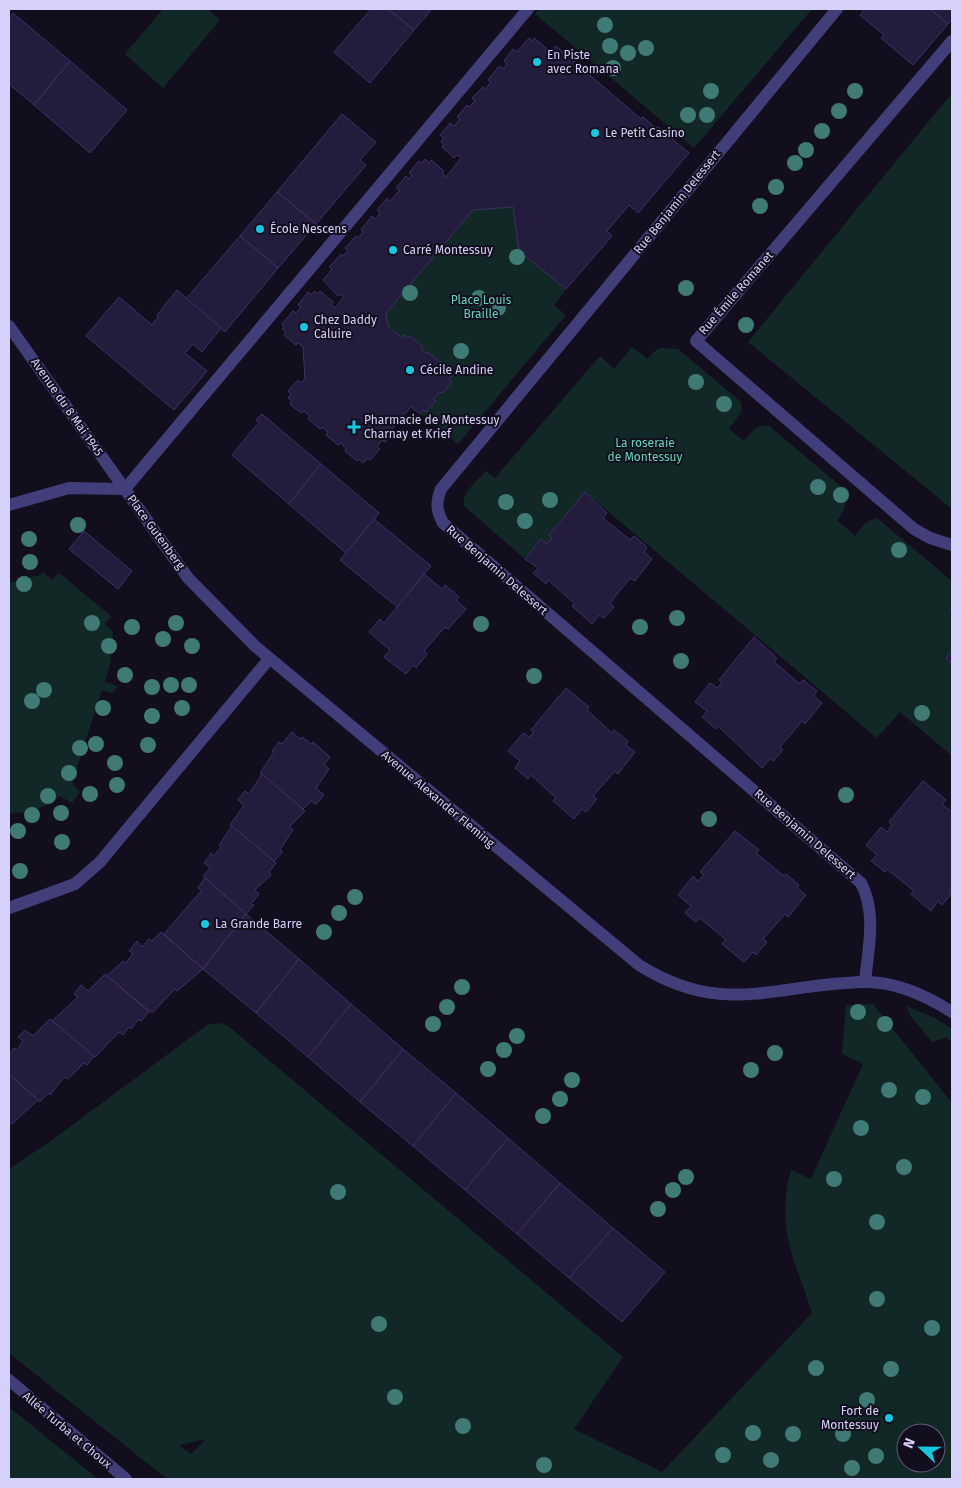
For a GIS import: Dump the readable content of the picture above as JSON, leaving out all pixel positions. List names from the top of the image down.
{
  "streets": {
    "street": [
      "Rue Benjamin Delessert",
      "Rue Émile Romanet",
      "Avenue du 8 Mai 1945",
      "Place Gutenberg",
      "Avenue Alexander Fleming",
      "Allée Turba et Choux"
    ]
  },
  "crossings": [
    ["Rue Benjamin Delessert", "Avenue Alexander Fleming"],
    ["Avenue du 8 Mai 1945", "Place Gutenberg"],
    ["Place Gutenberg", "Avenue Alexander Fleming"]
  ],
  "parks": ["Place Louis Braille", "La roseraie de Montessuy"],
  "places": {
    "other": [
      "En Piste avec Romana",
      "Le Petit Casino",
      "École Nescens",
      "Carré Montessuy",
      "Chez Daddy Caluire",
      "Cécile Andine",
      "La Grande Barre",
      "Fort de Montessuy"
    ],
    "health": ["Pharmacie de Montessuy Charnay et Krief"]
  },
  "north": "left"
}
